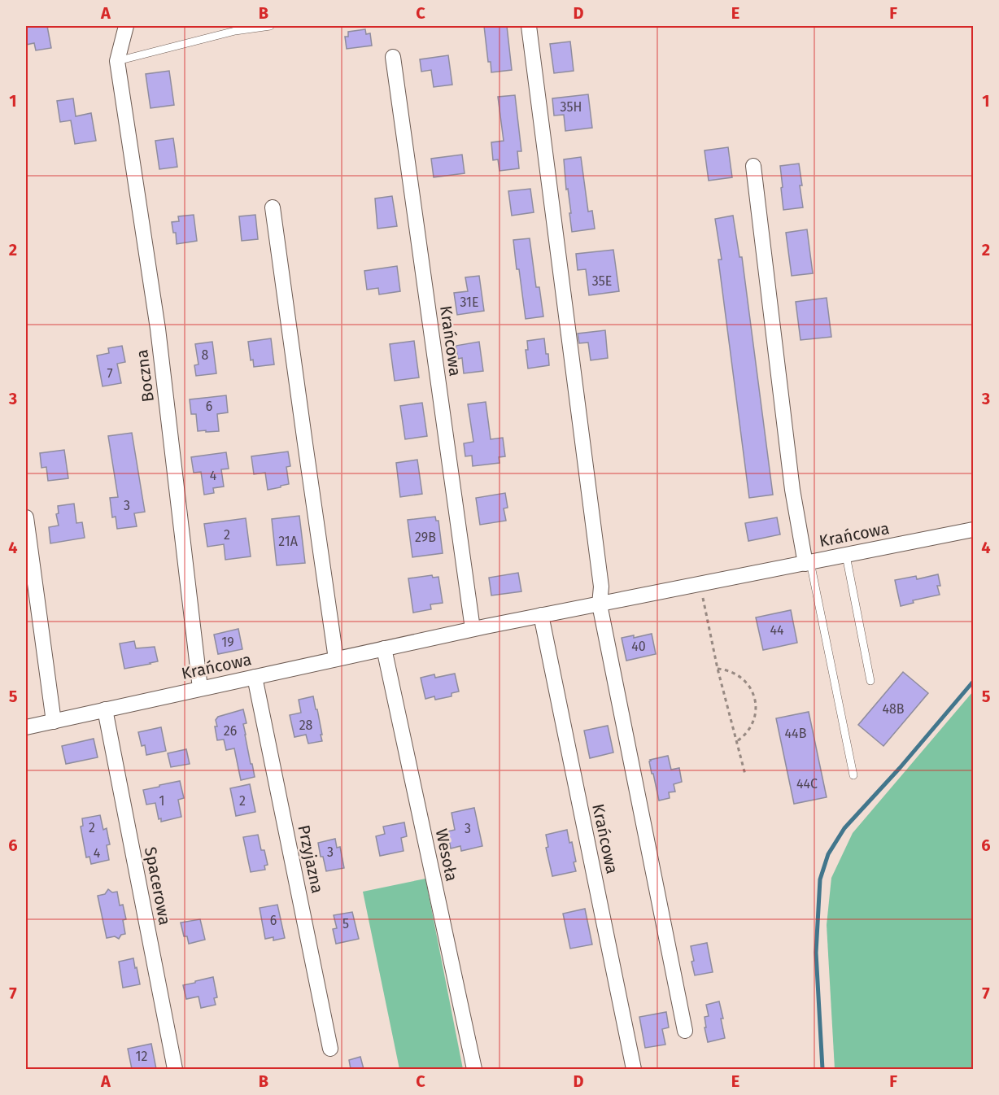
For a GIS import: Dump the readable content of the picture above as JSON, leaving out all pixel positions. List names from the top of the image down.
{
  "streets": {
    "street": [
      "Krańcowa",
      "Boczna",
      "Wesoła",
      "Przyjazna",
      "Spacerowa"
    ]
  },
  "crossings": [
    ["Krańcowa", "Boczna"],
    ["Krańcowa", "Wesoła"],
    ["Krańcowa", "Przyjazna"],
    ["Krańcowa", "Spacerowa"]
  ],
  "house_numbers": [
    "35H",
    "35E",
    "31E",
    "8",
    "7",
    "6",
    "4",
    "3",
    "2",
    "29B",
    "21A",
    "44",
    "19",
    "40",
    "48B",
    "28",
    "26",
    "44B",
    "44C",
    "1",
    "2",
    "2",
    "3",
    "3",
    "4",
    "6",
    "5",
    "12"
  ],
  "grid": {
    "columns": [
      "A",
      "B",
      "C",
      "D",
      "E",
      "F"
    ],
    "rows": [
      "1",
      "2",
      "3",
      "4",
      "5",
      "6",
      "7"
    ]
  }
}
